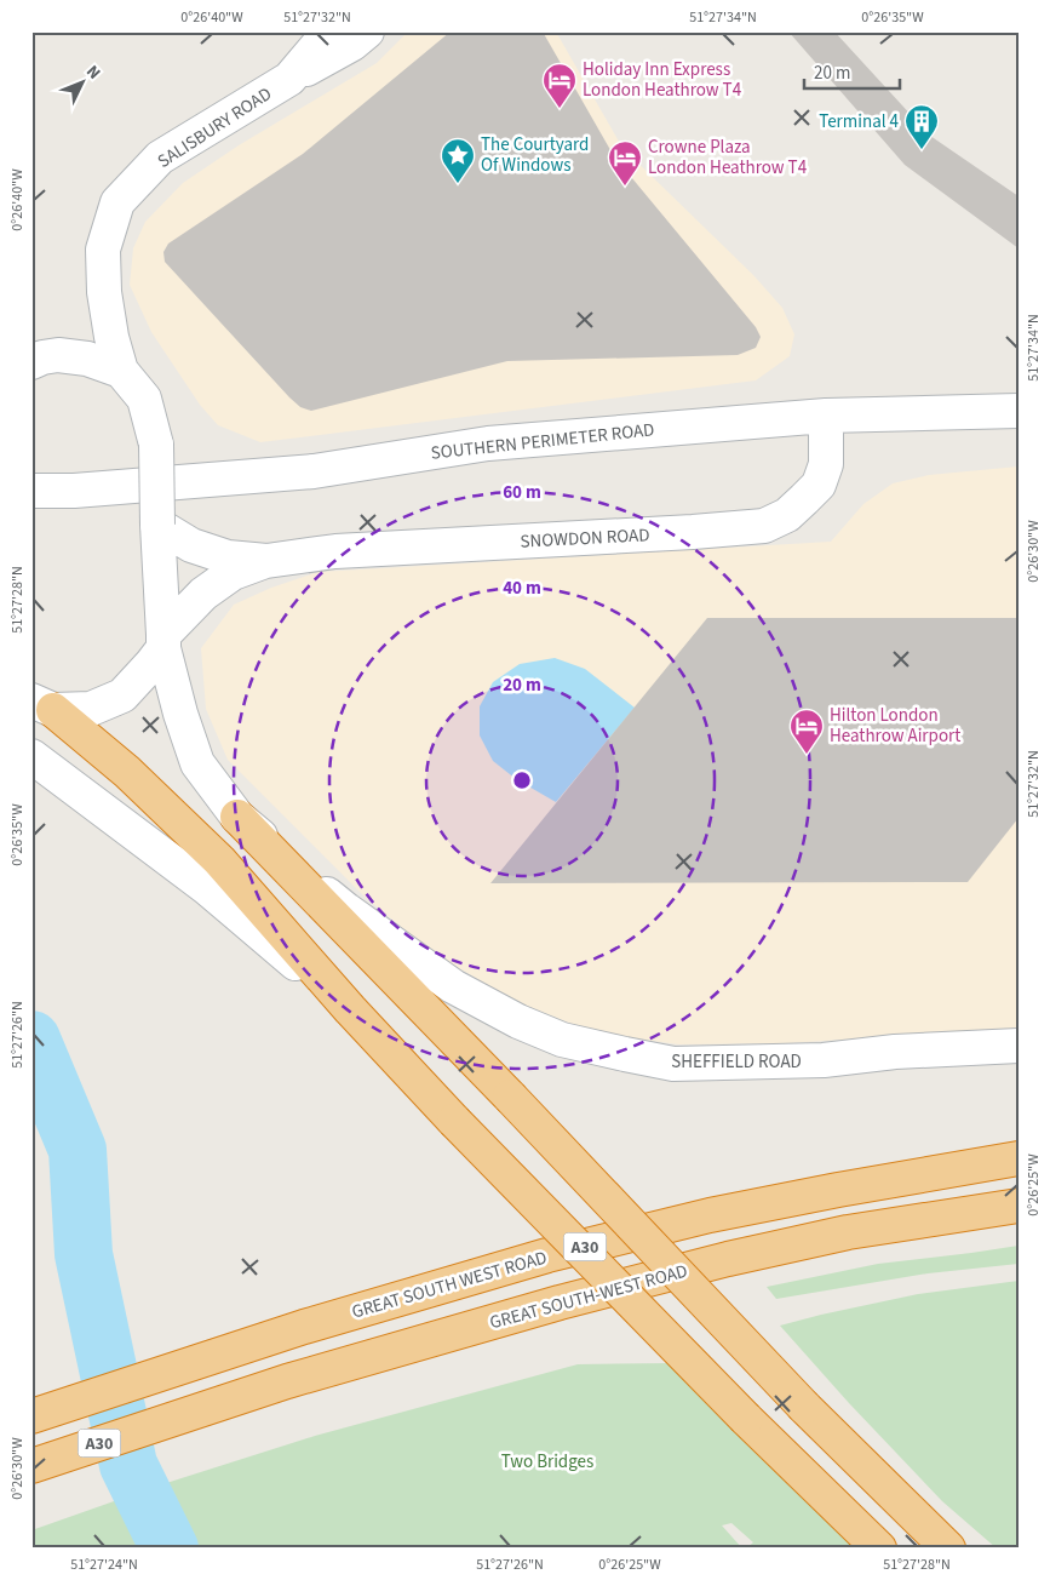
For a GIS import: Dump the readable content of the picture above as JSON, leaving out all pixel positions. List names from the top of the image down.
{
  "streets": {
    "highway": ["A30", "GREAT SOUTH WEST ROAD", "GREAT SOUTH-WEST ROAD"],
    "street": [
      "SALISBURY ROAD",
      "SOUTHERN PERIMETER ROAD",
      "SNOWDON ROAD",
      "SHEFFIELD ROAD"
    ]
  },
  "crossings": [
    ["SALISBURY ROAD", "SHEFFIELD ROAD"],
    ["SOUTHERN PERIMETER ROAD", "SNOWDON ROAD"],
    ["SNOWDON ROAD", "SHEFFIELD ROAD"]
  ],
  "parks": ["Two Bridges"],
  "places": {
    "hotel": ["Holiday Inn Express London Heathrow T4", "Crowne Plaza London Heathrow T4", "Hilton London Heathrow Airport"],
    "building": ["Terminal 4"],
    "place": ["The Courtyard Of Windows"]
  },
  "scale_bar": "20 m",
  "north": "top right",
  "coordinates": [
    "0°26'40\"W",
    "51°27'32\"N",
    "51°27'34\"N",
    "0°26'35\"W",
    "0°26'30\"W",
    "51°27'28\"N",
    "51°27'26\"N",
    "0°26'25\"W",
    "51°27'24\"N"
  ],
  "rings": ["60 m", "40 m", "20 m"]
}
